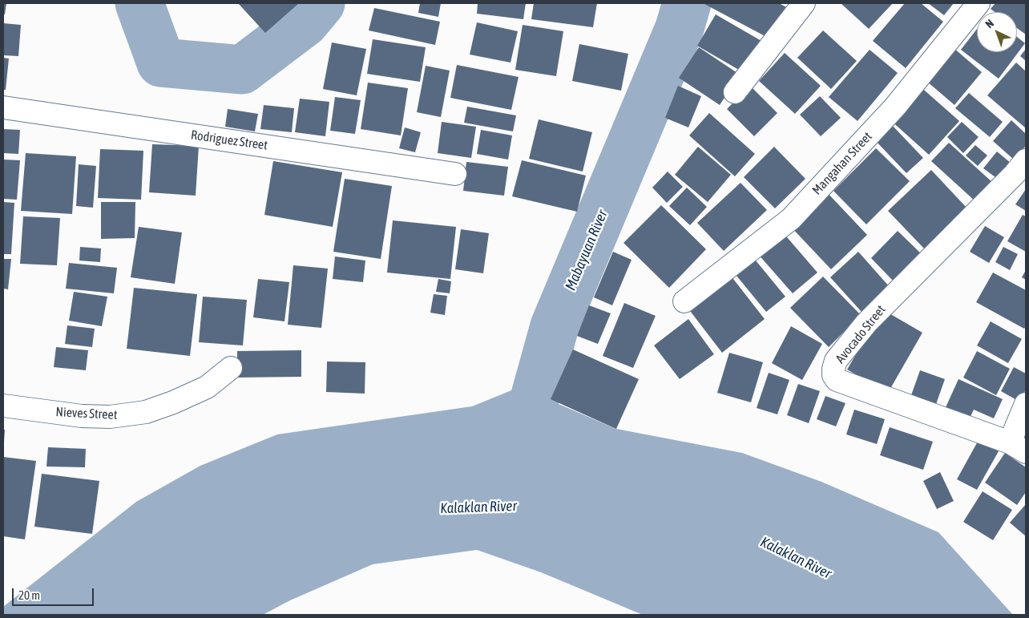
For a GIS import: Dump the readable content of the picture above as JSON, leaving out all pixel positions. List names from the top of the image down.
{
  "streets": {
    "street": [
      "Rodriguez Street",
      "Mangahan Street",
      "Avocado Street",
      "Nieves Street"
    ]
  },
  "water": ["Mabayuan River", "Kalaklan River"],
  "scale_bar": "20 m",
  "north": "top left"
}
